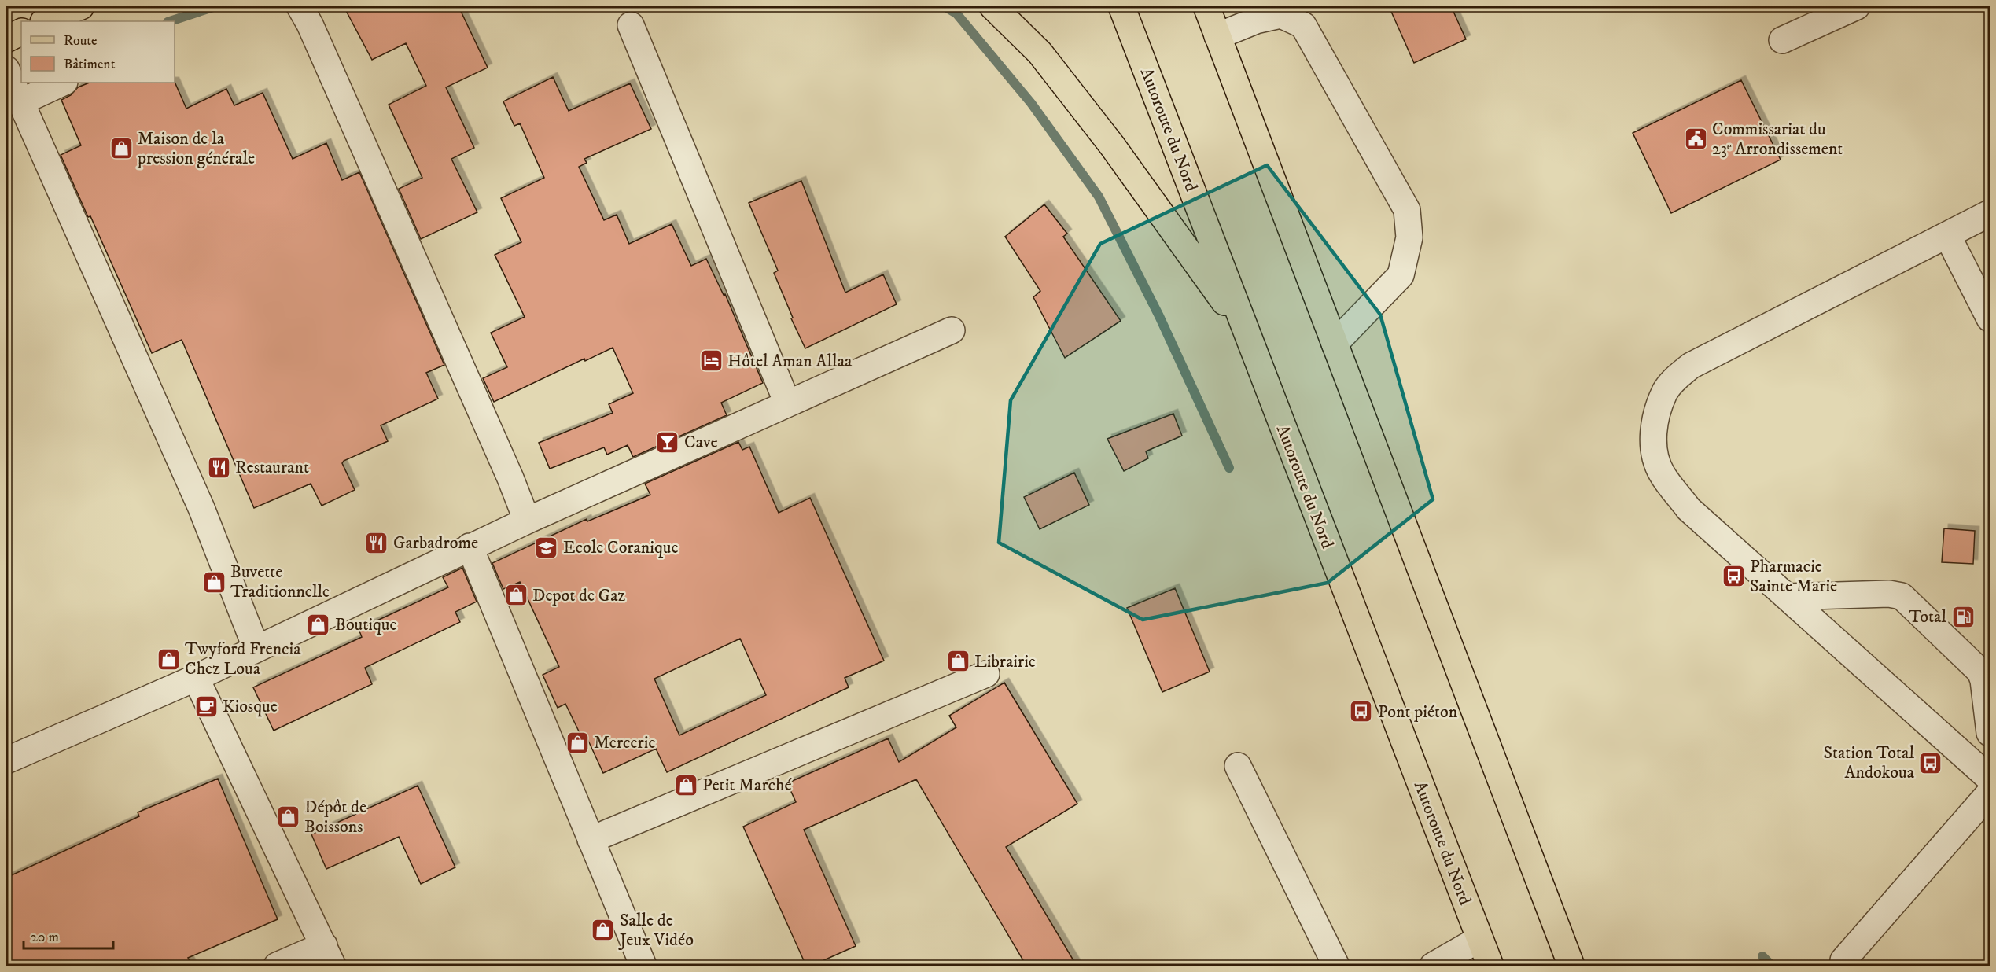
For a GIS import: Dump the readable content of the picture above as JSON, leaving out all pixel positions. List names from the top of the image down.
{
  "streets": {
    "main road": ["Autoroute du Nord"]
  },
  "places": {
    "public building": ["Commissariat du 23ᵉ Arrondissement"],
    "shop": [
      "Maison de la pression générale",
      "Buvette Traditionnelle",
      "Depot de Gaz",
      "Boutique",
      "Twyford Frencia Chez Loua",
      "Librairie",
      "Mercerie",
      "Petit Marché",
      "Dépôt de Boissons",
      "Salle de Jeux Vidéo"
    ],
    "hotel": ["Hôtel Aman Allaa"],
    "bar": ["Cave"],
    "restaurant": ["Restaurant", "Garbadrome"],
    "school or university": ["Ecole Coranique"],
    "bus stop": ["Pharmacie Sainte Marie", "Pont piéton", "Station Total Andokoua"],
    "fuel station": ["Total"],
    "cafe": ["Kiosque"]
  },
  "legend": ["Route", "Bâtiment"],
  "scale_bar": "20 m"
}
